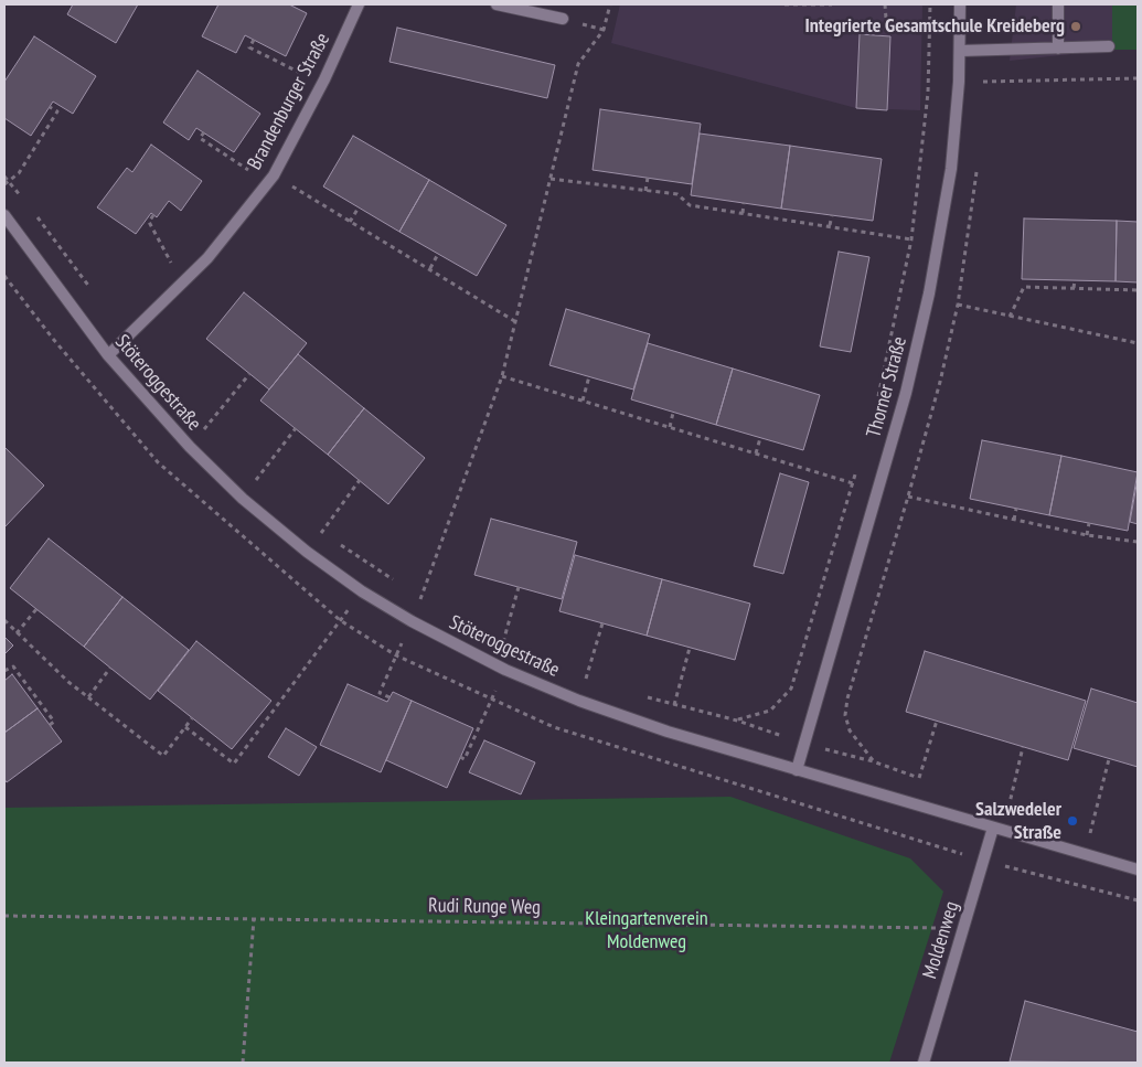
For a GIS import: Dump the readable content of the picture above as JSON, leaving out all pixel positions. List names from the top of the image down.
{
  "streets": {
    "street": [
      "Brandenburger Straße",
      "Stöteroggestraße",
      "Thorner Straße",
      "Moldenweg"
    ],
    "path": ["Rudi Runge Weg"]
  },
  "crossings": [
    ["Brandenburger Straße", "Stöteroggestraße"],
    ["Stöteroggestraße", "Thorner Straße"],
    ["Stöteroggestraße", "Moldenweg"],
    ["Rudi Runge Weg", "Moldenweg"]
  ],
  "parks": ["Kleingartenverein Moldenweg"],
  "places": ["Integrierte Gesamtschule Kreideberg", "Salzwedeler Straße"]
}
